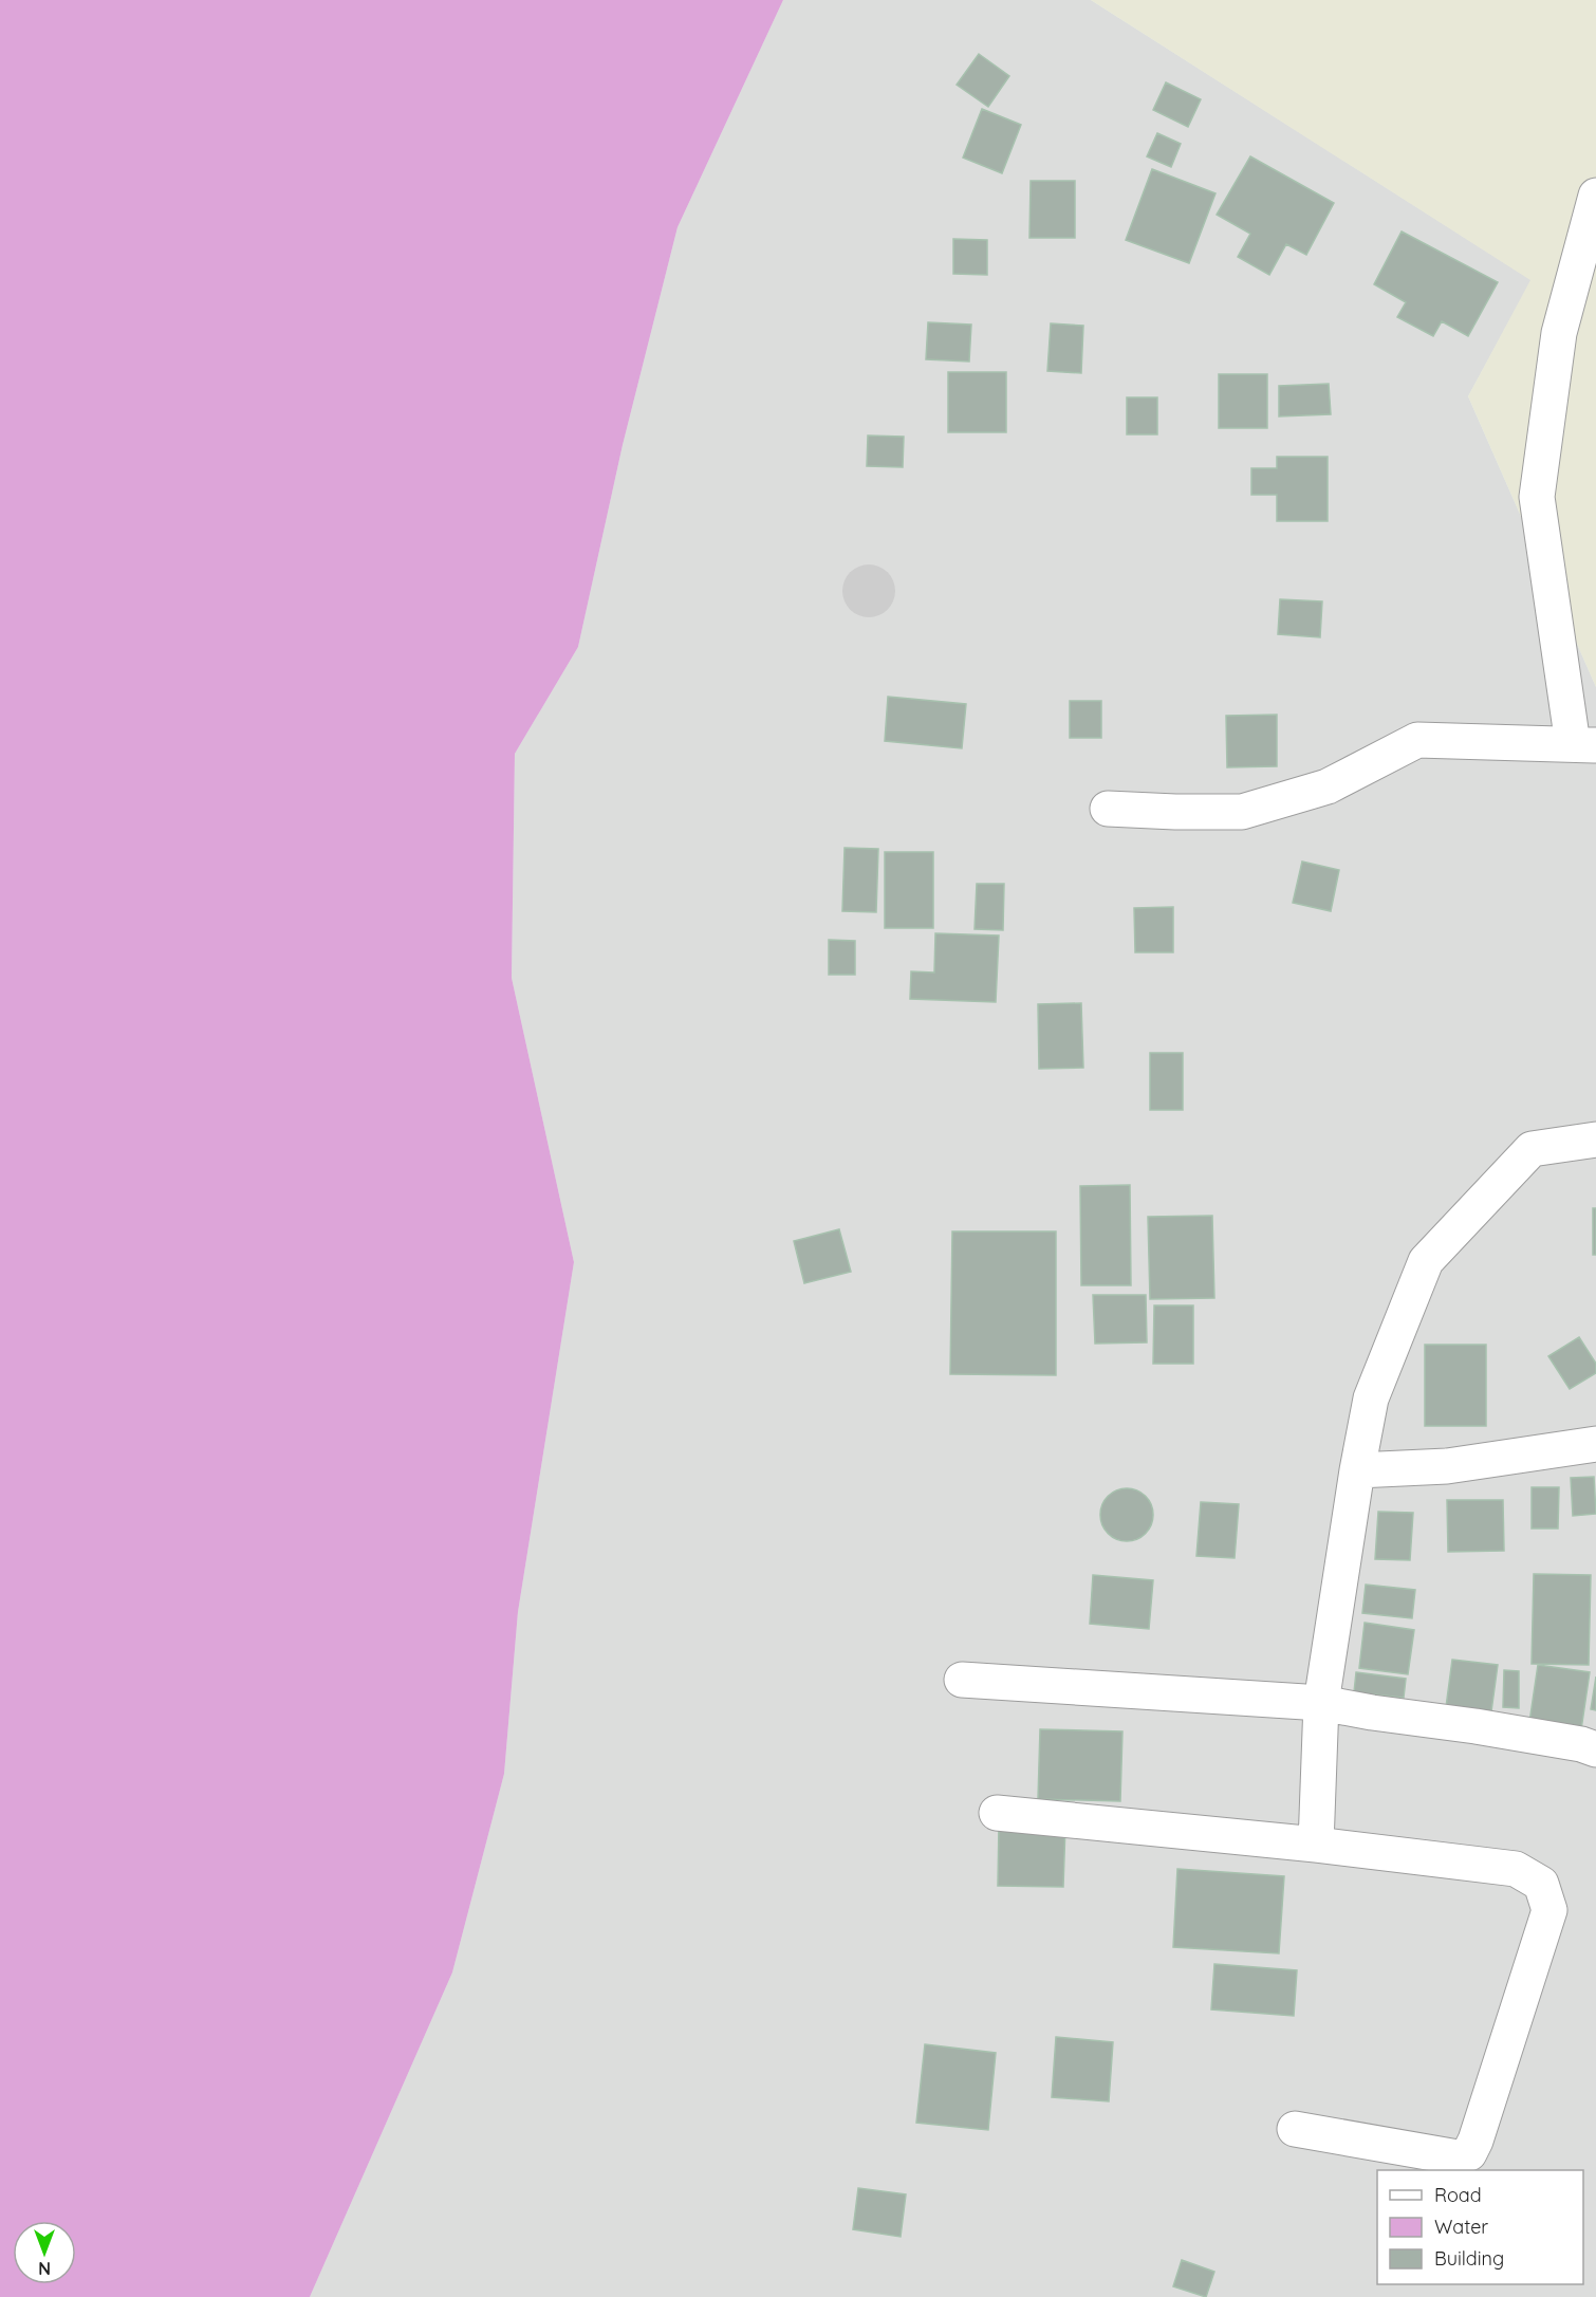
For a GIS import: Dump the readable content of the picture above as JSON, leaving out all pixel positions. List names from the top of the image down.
{
  "legend": ["Road", "Water", "Building"],
  "north": "bottom"
}
